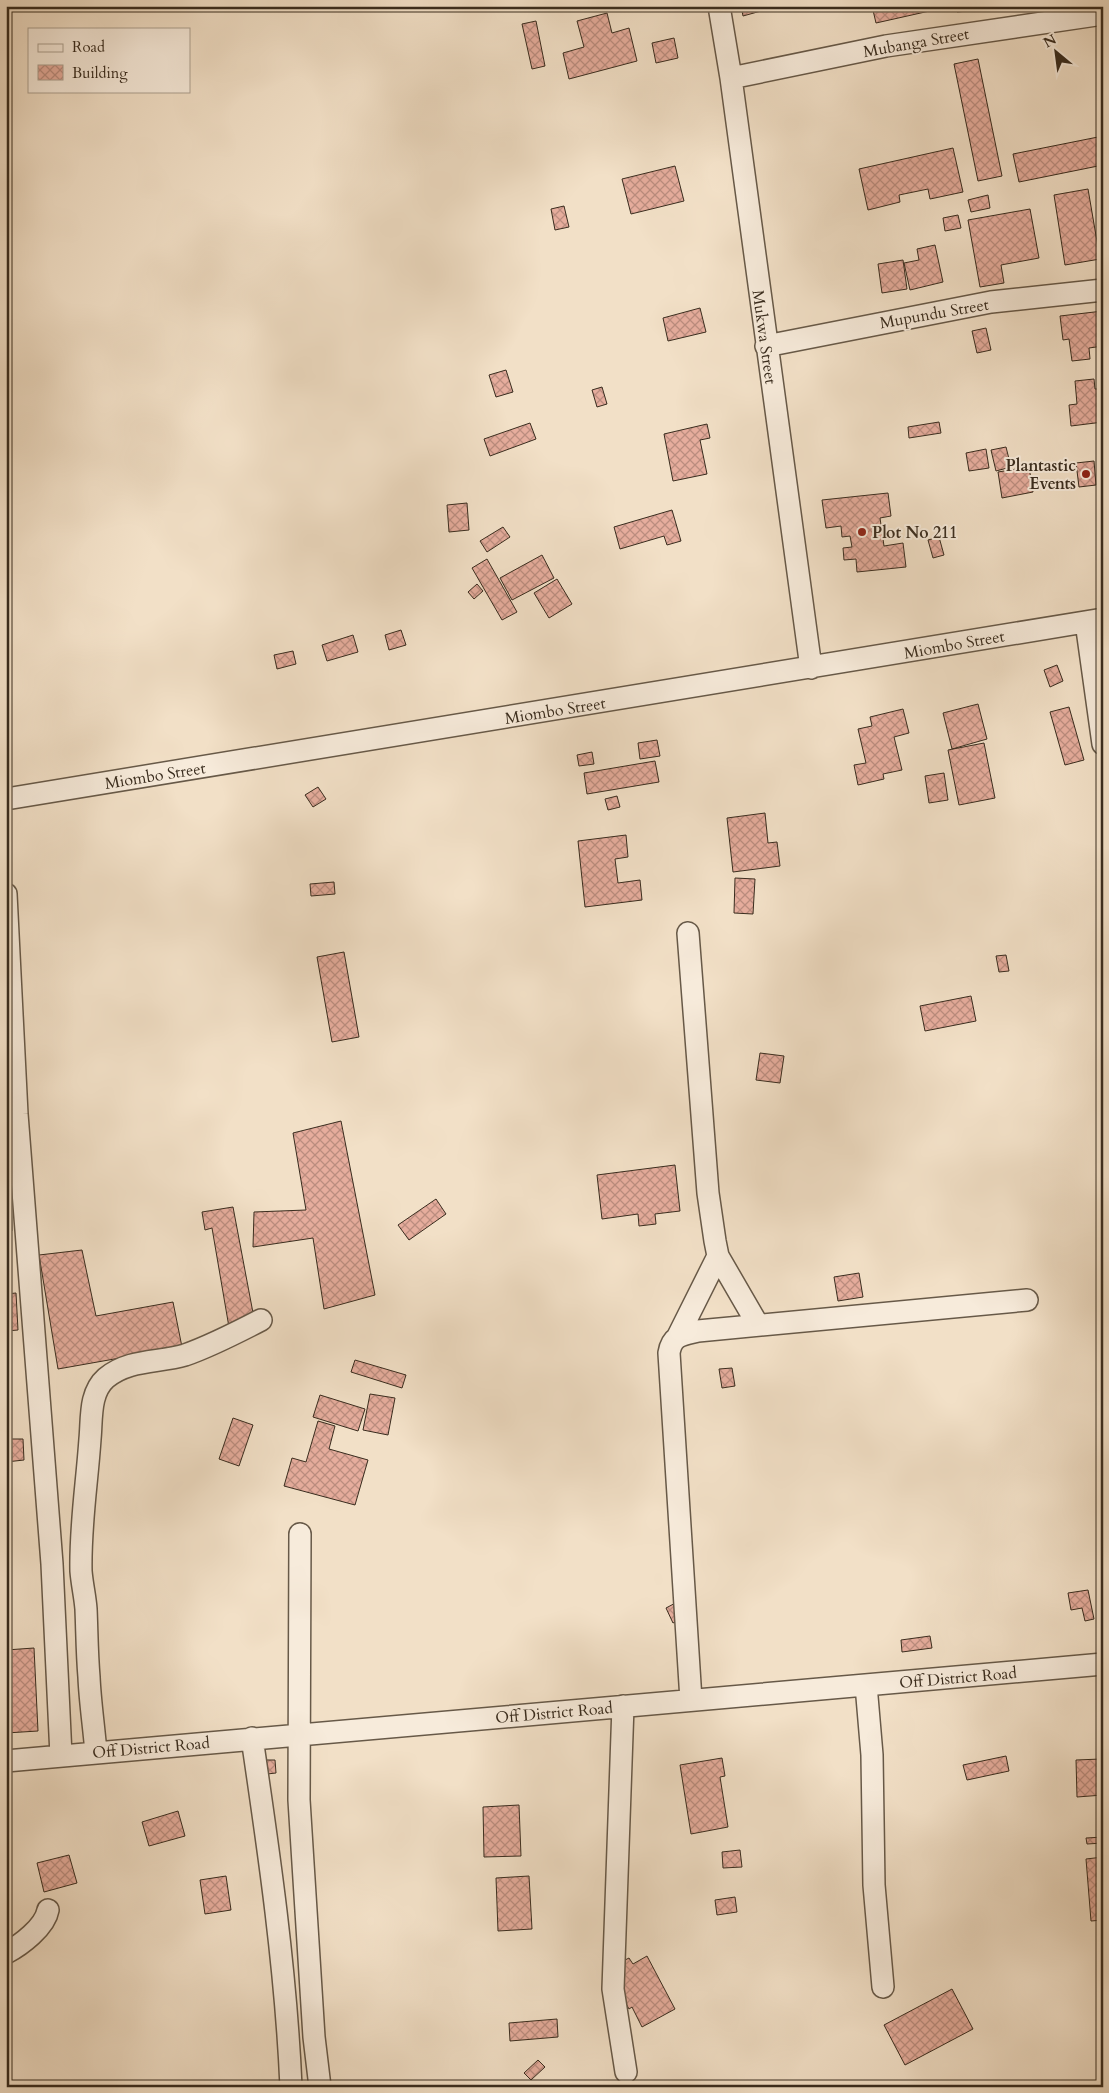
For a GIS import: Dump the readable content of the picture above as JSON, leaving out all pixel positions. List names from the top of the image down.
{
  "streets": {
    "street": [
      "Mubanga Street",
      "Mupundu Street",
      "Mukwa Street",
      "Miombo Street",
      "Off District Road"
    ]
  },
  "crossings": [
    ["Mubanga Street", "Mukwa Street"],
    ["Mupundu Street", "Mukwa Street"],
    ["Mukwa Street", "Miombo Street"]
  ],
  "places": ["Plantastic Events", "Plot No 211"],
  "legend": ["Road", "Building"],
  "north": "top left"
}
